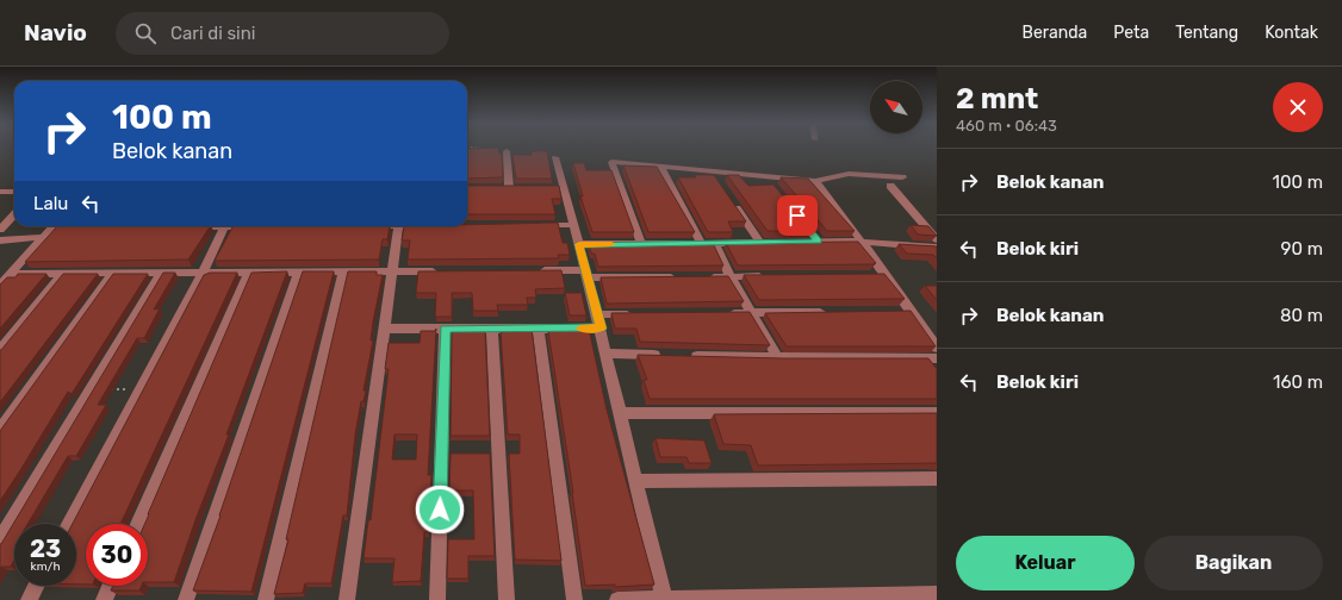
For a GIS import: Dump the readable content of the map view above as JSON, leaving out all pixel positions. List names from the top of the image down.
{
  "north": "top left",
  "page": {
    "header": "Navio",
    "search": "Cari di sini",
    "nav": [
      "Beranda",
      "Peta",
      "Tentang",
      "Kontak"
    ],
    "heading": ["2 mnt", "460 m · 06:43"],
    "turn": ["100 m", "Belok kanan"],
    "list": [
      {
        "name": "Belok kanan",
        "value": "100 m"
      },
      {
        "name": "Belok kiri",
        "value": "90 m"
      },
      {
        "name": "Belok kanan",
        "value": "80 m"
      },
      {
        "name": "Belok kiri",
        "value": "160 m"
      }
    ],
    "then": "Lalu",
    "speed": "23 km/h",
    "limit": "30",
    "buttons": ["Keluar", "Bagikan"]
  }
}
